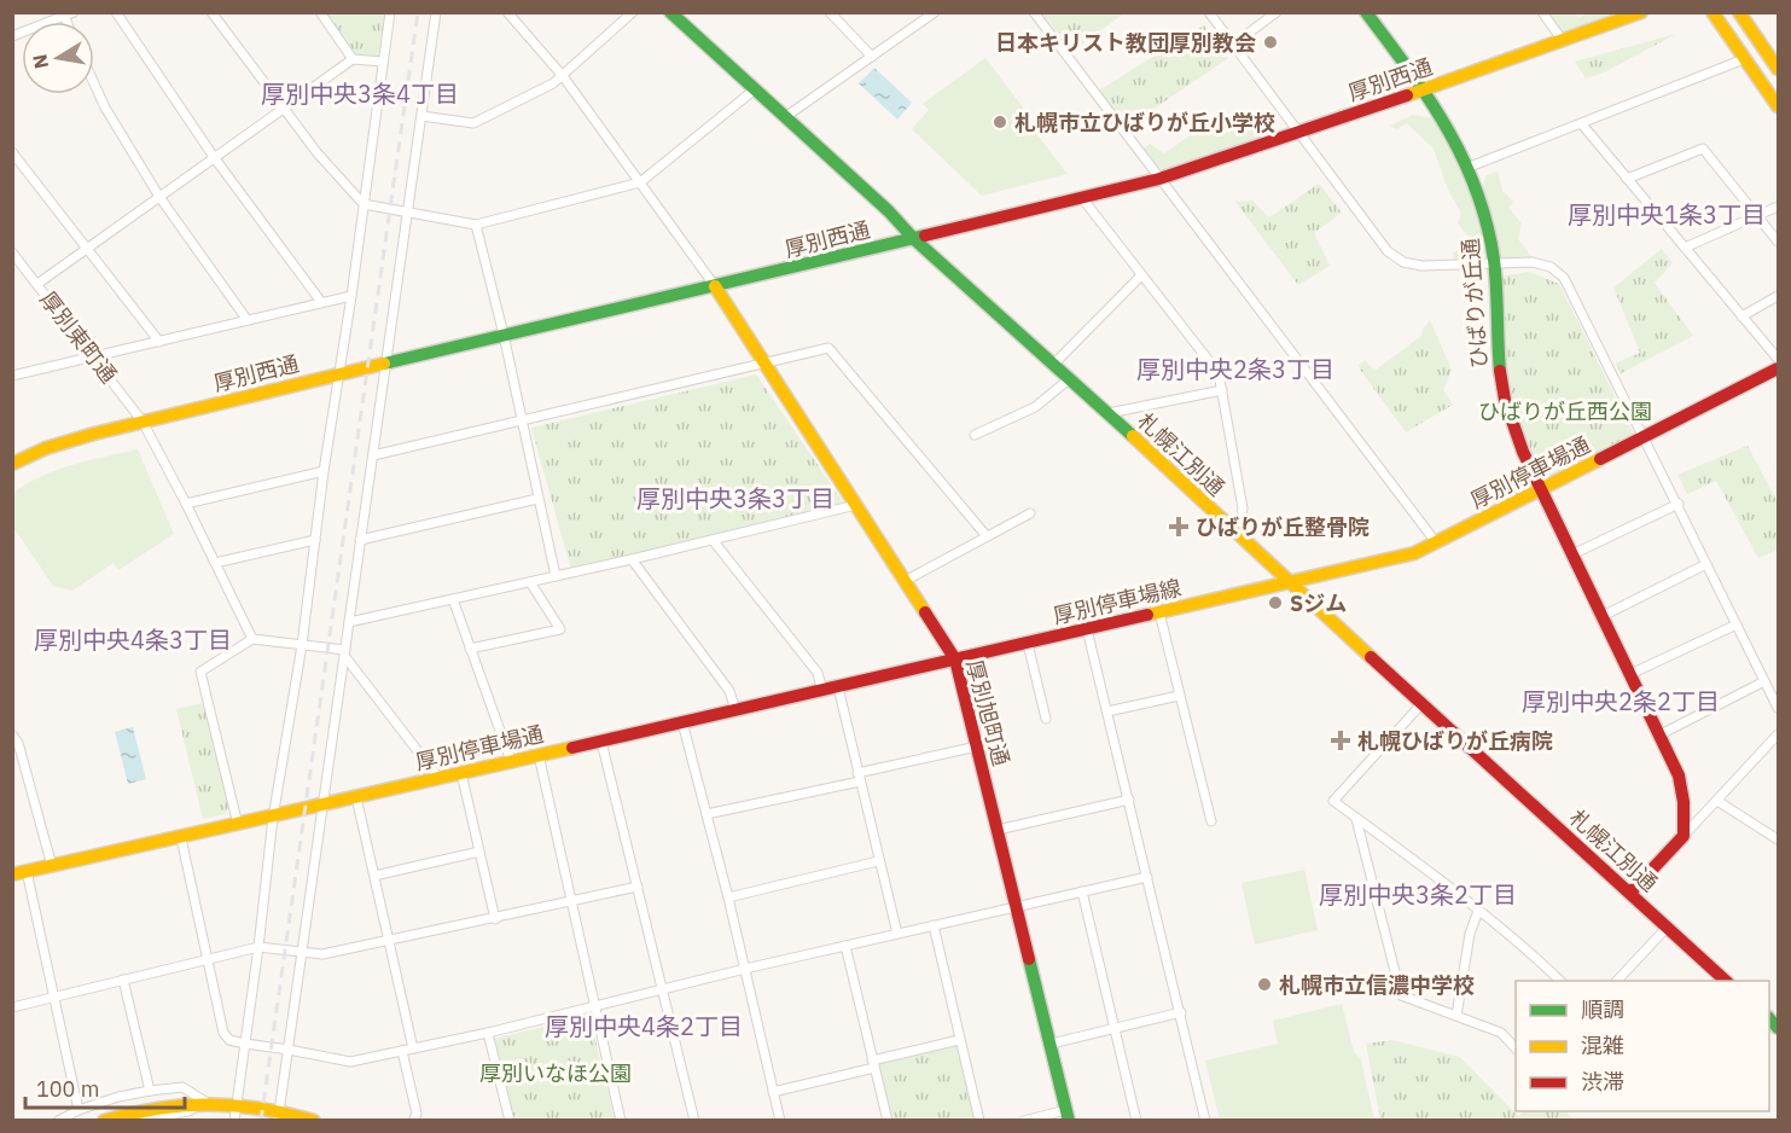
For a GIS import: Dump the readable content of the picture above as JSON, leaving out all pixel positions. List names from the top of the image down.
{
  "streets": {
    "main road": [
      "厚別西通",
      "ひばりが丘通",
      "札幌江別通",
      "厚別停車場通",
      "厚別停車場線",
      "厚別旭町通"
    ],
    "street": ["厚別東町通"]
  },
  "crossings": [
    ["厚別西通", "ひばりが丘通"],
    ["厚別西通", "厚別東町通"],
    ["厚別西通", "札幌江別通"],
    ["厚別西通", "厚別旭町通"],
    ["ひばりが丘通", "厚別停車場通"],
    ["札幌江別通", "厚別停車場通"],
    ["札幌江別通", "厚別停車場線"],
    ["厚別停車場通", "厚別停車場線"],
    ["厚別停車場通", "厚別旭町通"],
    ["厚別停車場線", "厚別旭町通"]
  ],
  "districts": [
    "厚別中央3条4丁目",
    "厚別中央1条3丁目",
    "厚別中央2条3丁目",
    "厚別中央3条3丁目",
    "厚別中央4条3丁目",
    "厚別中央2条2丁目",
    "厚別中央3条2丁目",
    "厚別中央4条2丁目"
  ],
  "parks": ["ひばりが丘西公園", "厚別いなほ公園"],
  "places": {
    "other": [
      "日本キリスト教団厚別教会",
      "札幌市立ひばりが丘小学校",
      "Sジム",
      "札幌市立信濃中学校"
    ],
    "health": ["ひばりが丘整骨院", "札幌ひばりが丘病院"]
  },
  "legend": ["順調", "混雑", "渋滞"],
  "scale_bar": "100 m",
  "north": "left"
}
